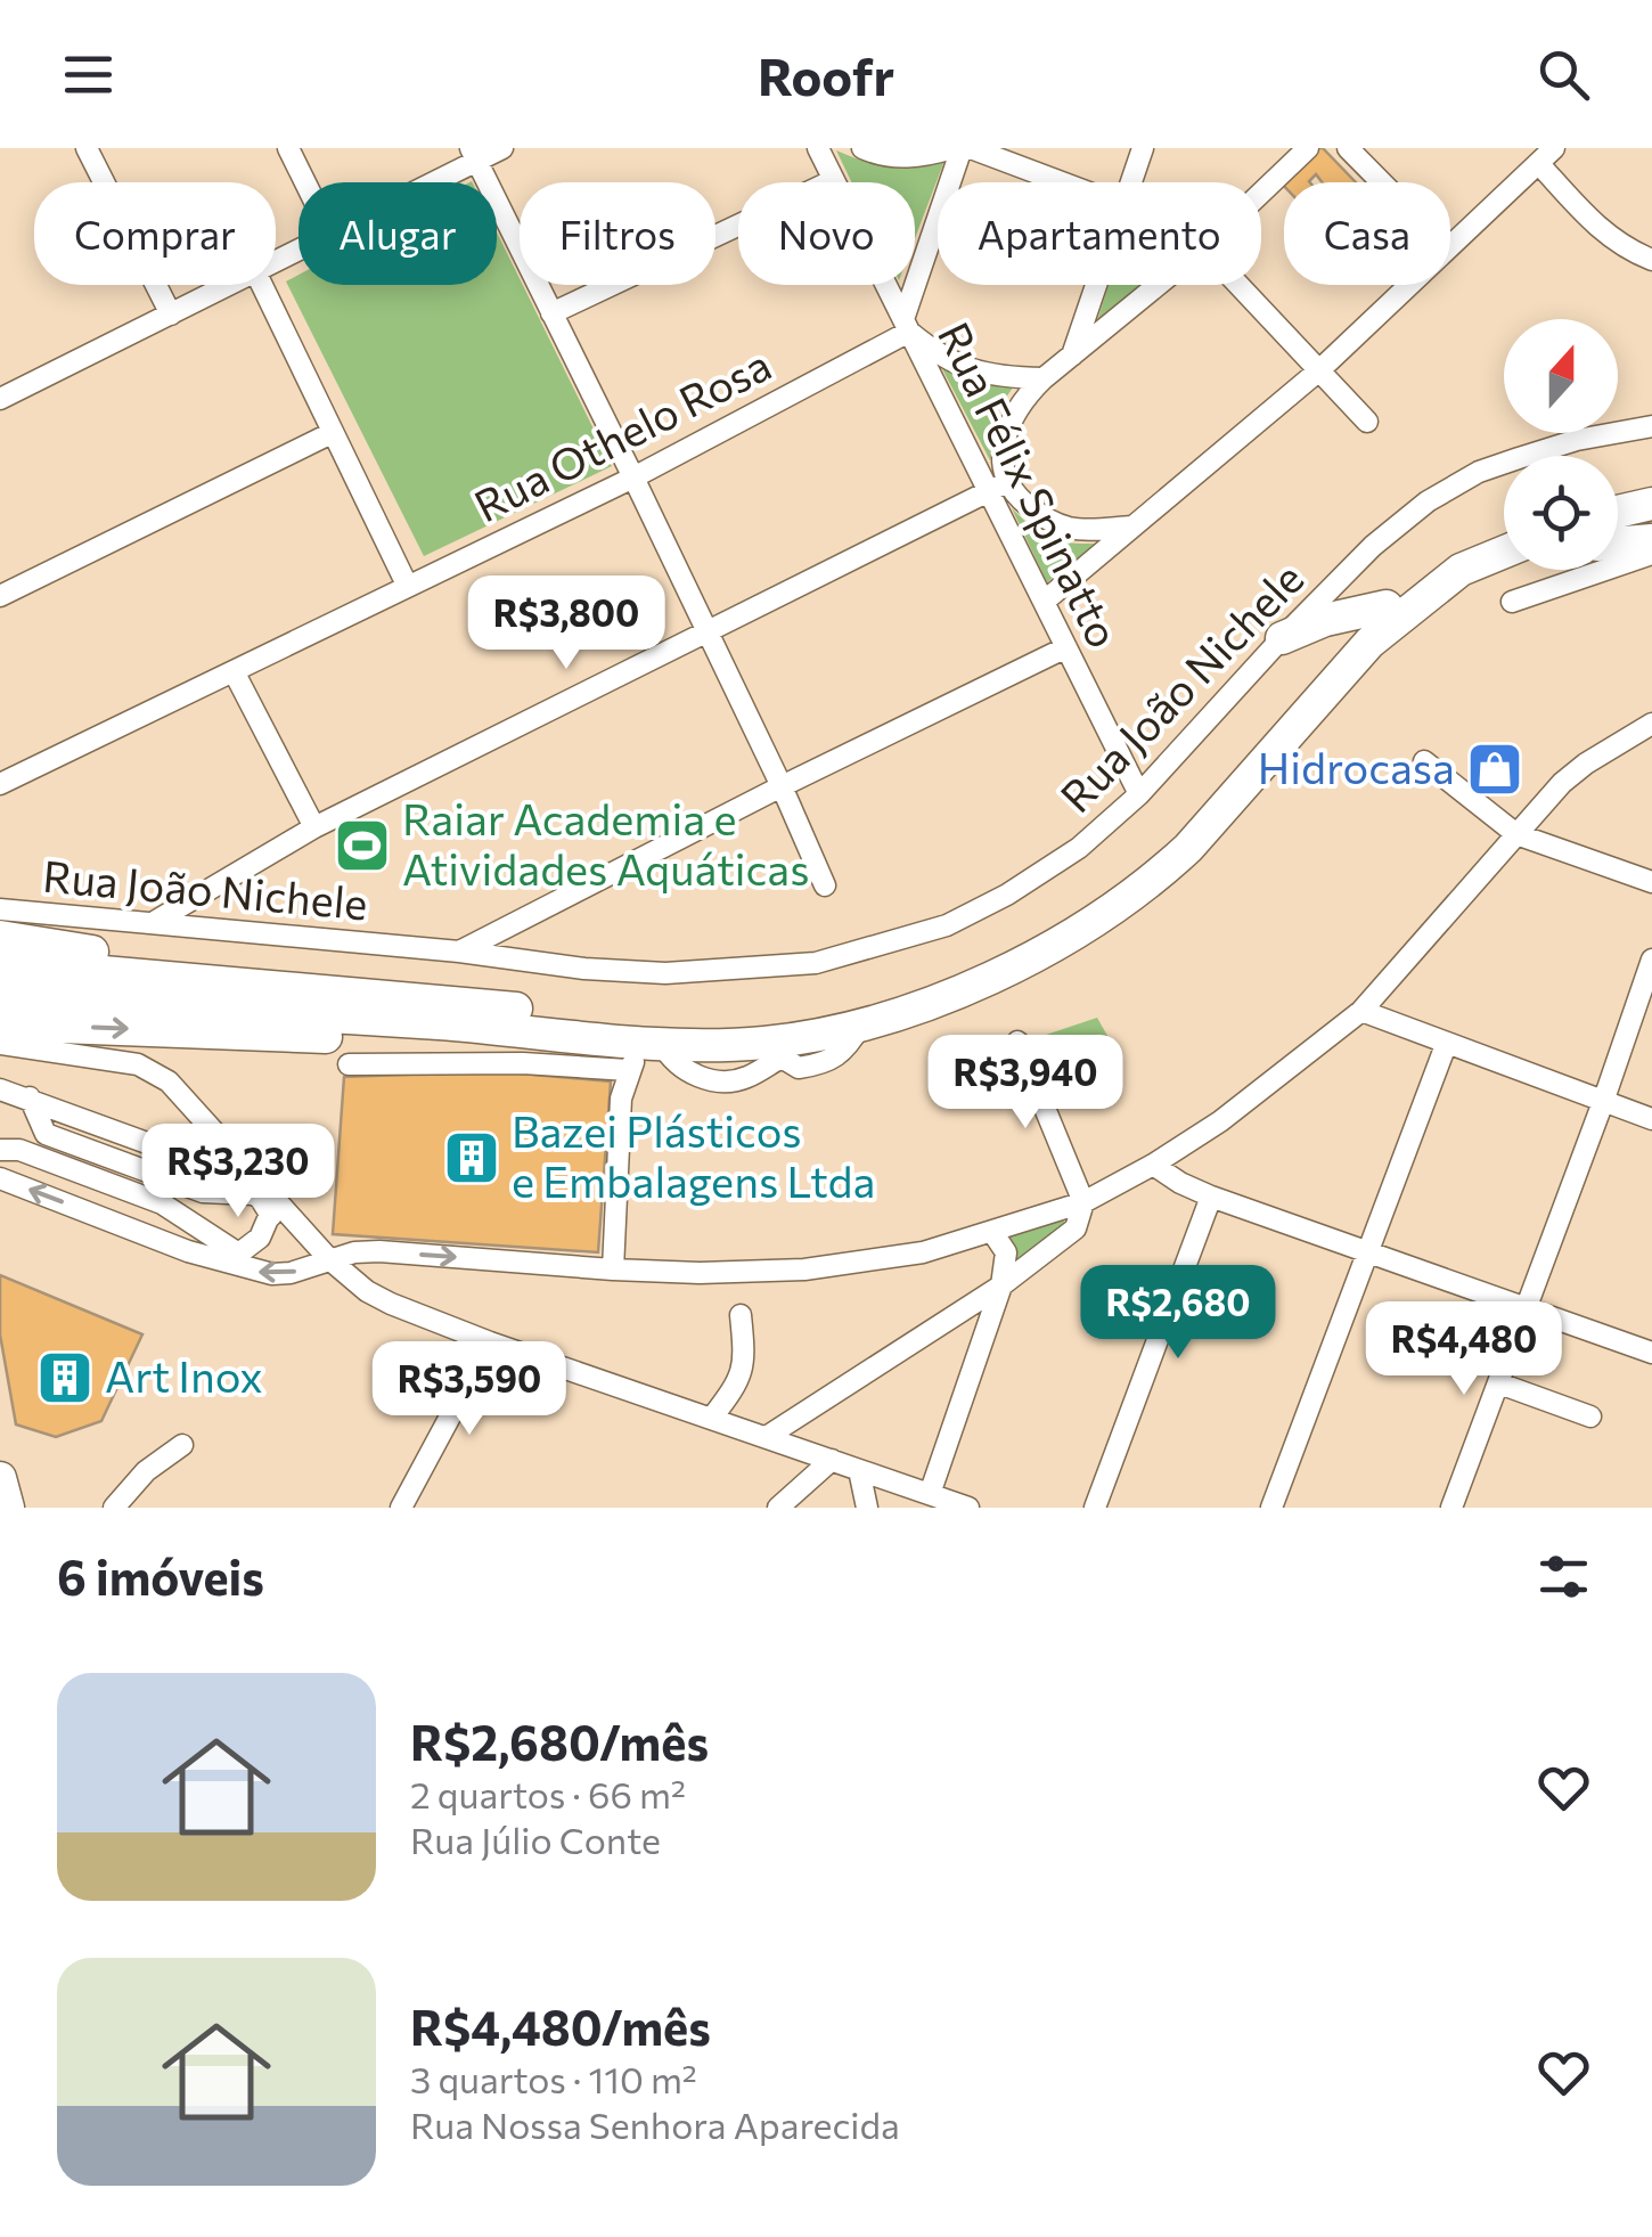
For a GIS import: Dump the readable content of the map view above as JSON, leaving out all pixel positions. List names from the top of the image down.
{
  "streets": {
    "street": ["Rua Othelo Rosa", "Rua Félix Spinatto", "Rua João Nichele"]
  },
  "crossings": [
    ["Rua Othelo Rosa", "Rua Félix Spinatto"],
    ["Rua Félix Spinatto", "Rua João Nichele"]
  ],
  "places": {
    "shop": ["Hidrocasa"],
    "sports": ["Raiar Academia e Atividades Aquáticas"],
    "building": ["Bazei Plásticos e Embalagens Ltda", "Art Inox"]
  },
  "north": "top",
  "page": {
    "header": "Roofr",
    "chip": [
      "Comprar",
      "Alugar",
      "Filtros",
      "Novo",
      "Apartamento",
      "Casa"
    ],
    "price": [
      "R$3,800",
      "R$3,940",
      "R$3,230",
      "R$2,680",
      "R$4,480",
      "R$3,590"
    ],
    "heading": "6 imóveis",
    "list": [
      {
        "name": "R$2,680/mês",
        "note": "2 quartos · 66 m² · Rua Júlio Conte"
      },
      {
        "name": "R$4,480/mês",
        "note": "3 quartos · 110 m² · Rua Nossa Senhora Aparecida"
      }
    ]
  }
}
